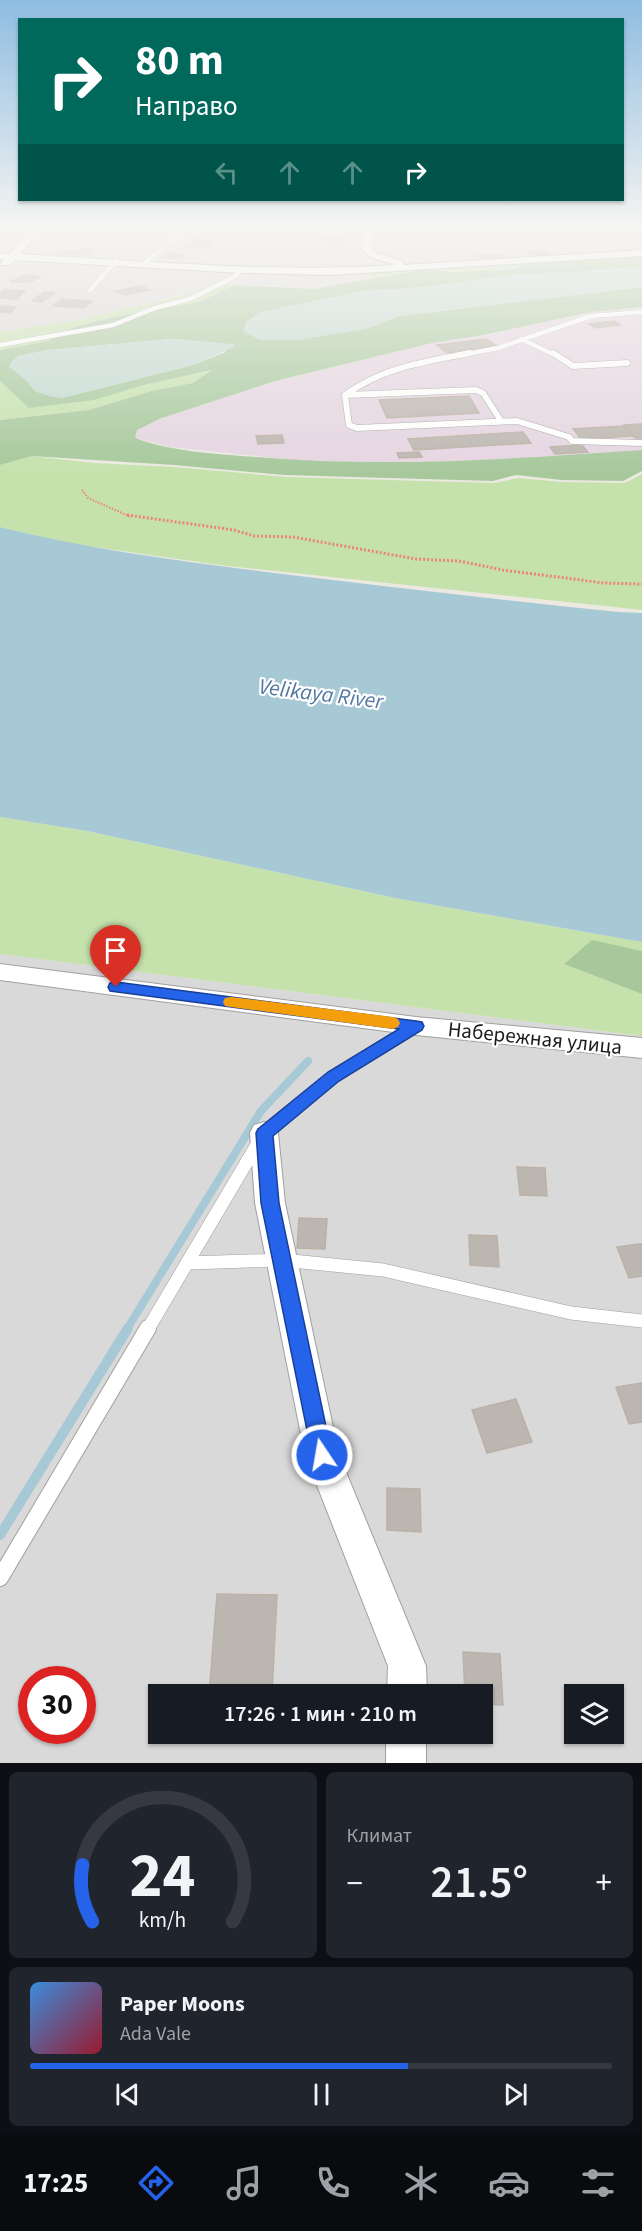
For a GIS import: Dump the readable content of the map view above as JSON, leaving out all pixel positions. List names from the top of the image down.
{
  "streets": {
    "street": ["Набережная улица"]
  },
  "water": ["Velikaya River"],
  "page": {
    "turn": ["80 m", "Направо"],
    "limit": "30",
    "trip": "17:26 · 1 мин · 210 m",
    "tile": "Климат",
    "heat": ["−", "21.5°", "+"],
    "song": ["Paper Moons", "Ada Vale"],
    "tabs": "17:25",
    "gauge": ["24", "km/h"]
  }
}
